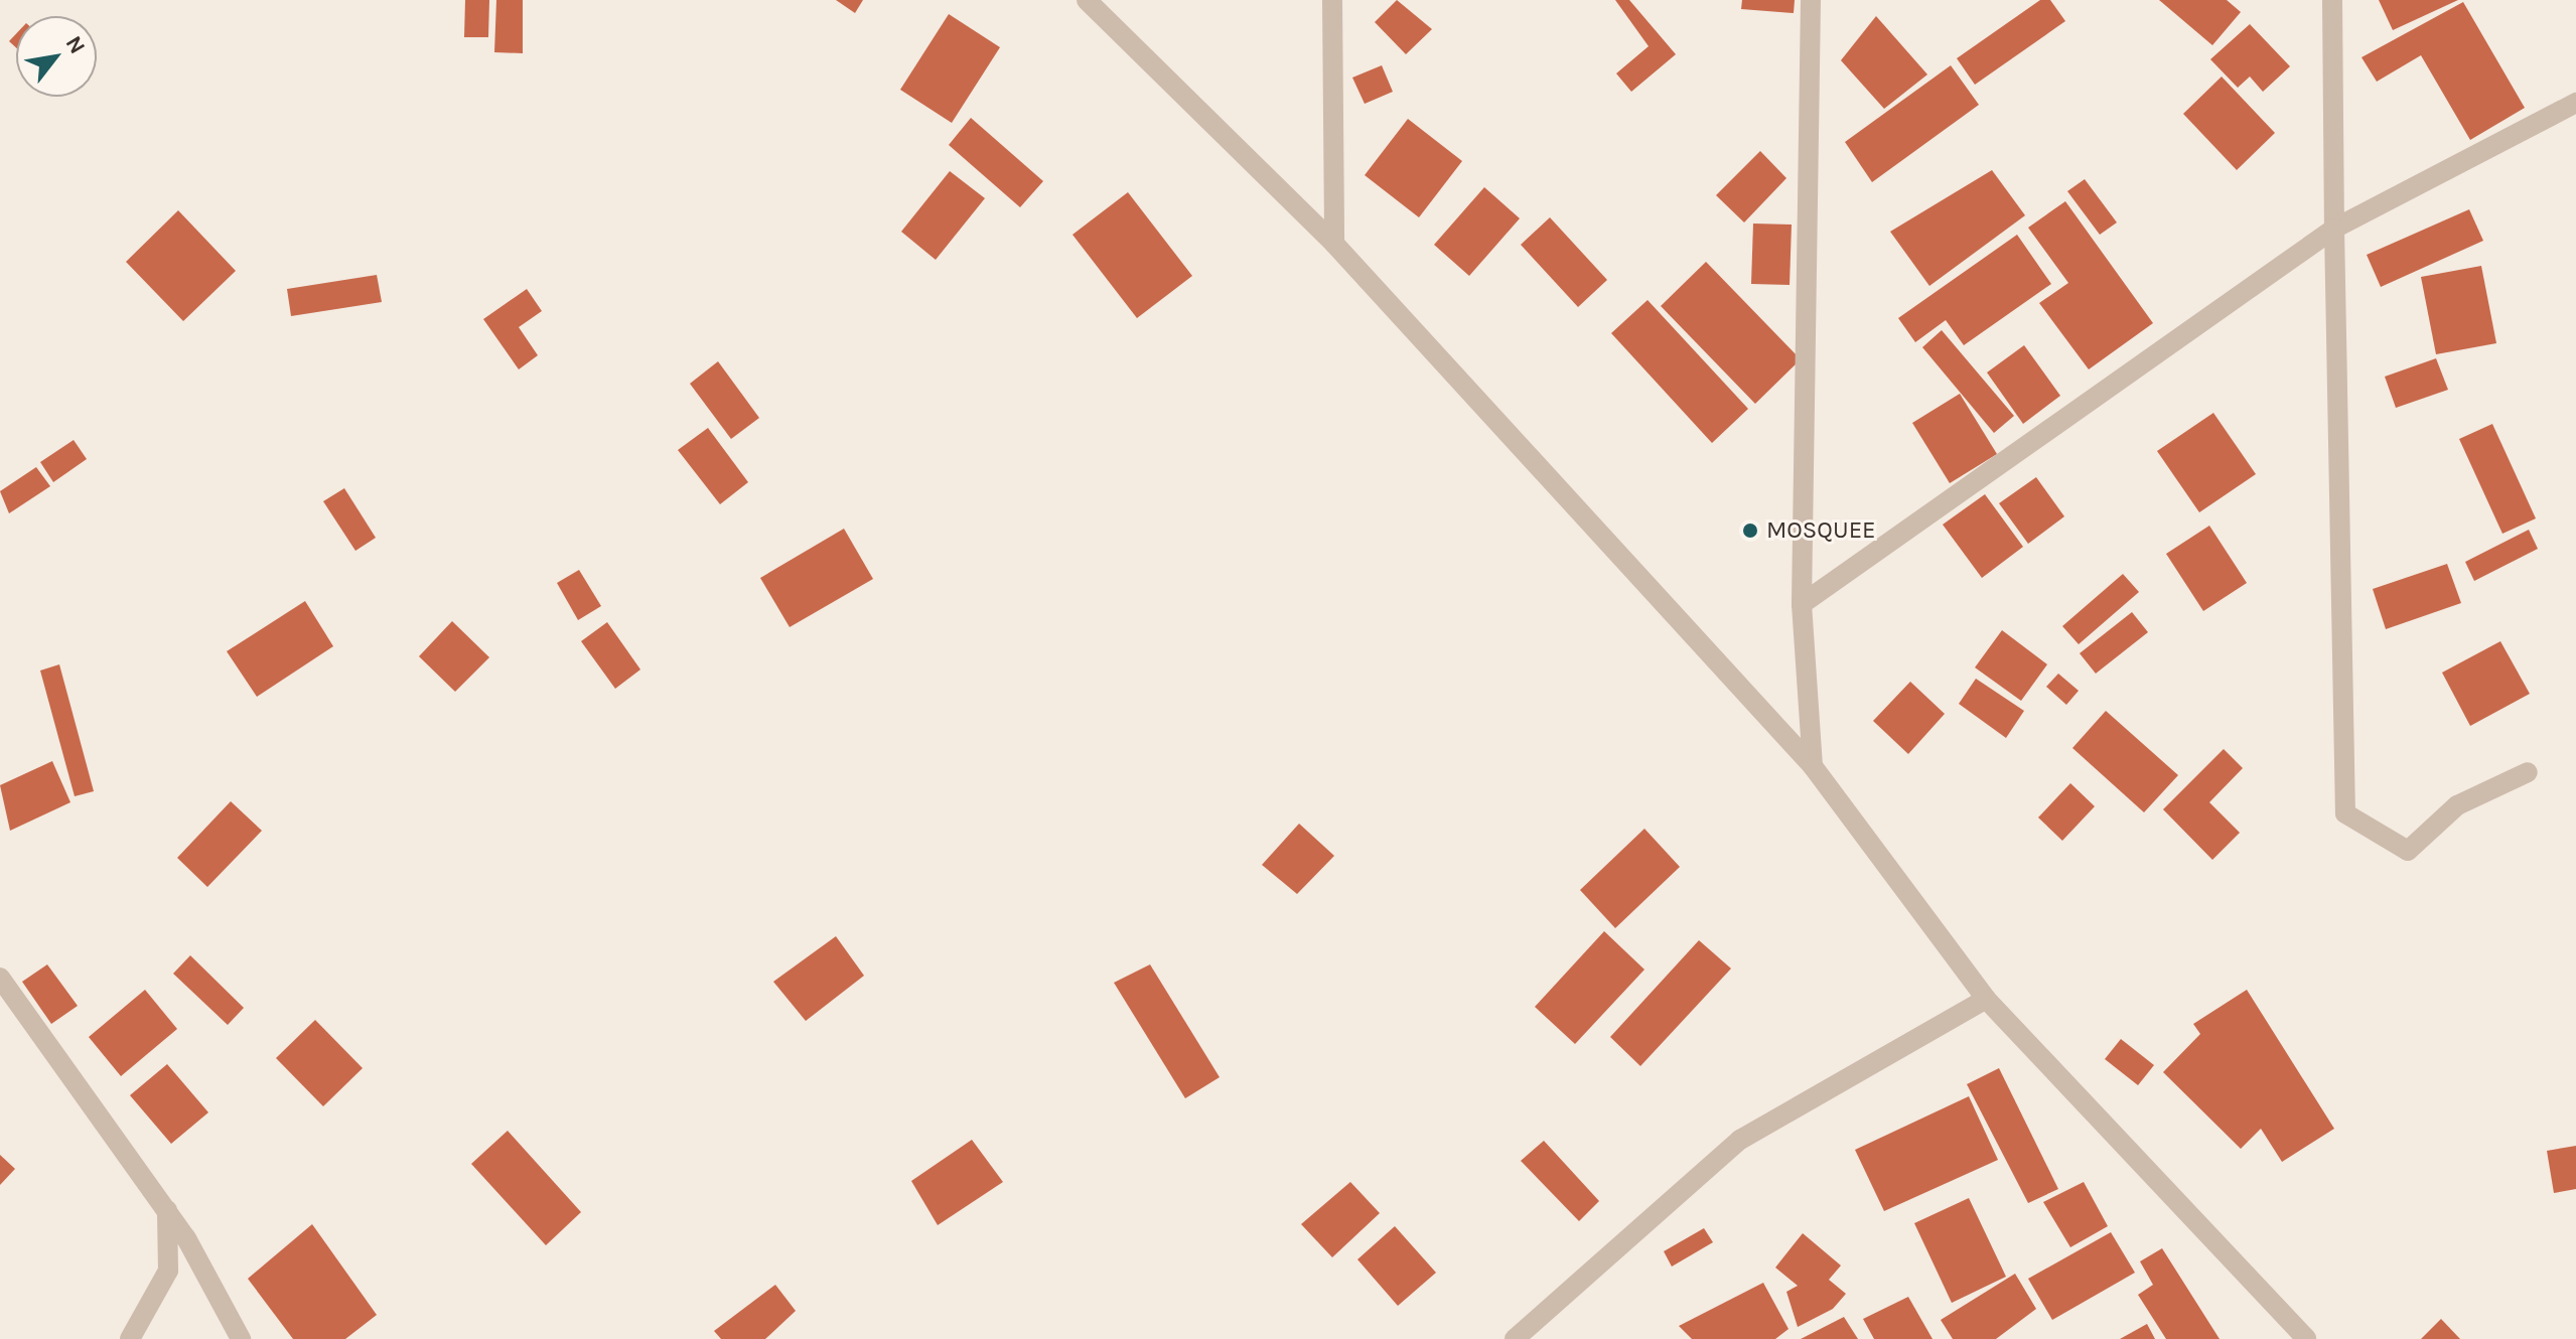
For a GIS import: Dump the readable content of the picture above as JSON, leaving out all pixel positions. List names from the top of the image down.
{
  "places": ["MOSQUEE"],
  "north": "top right"
}
